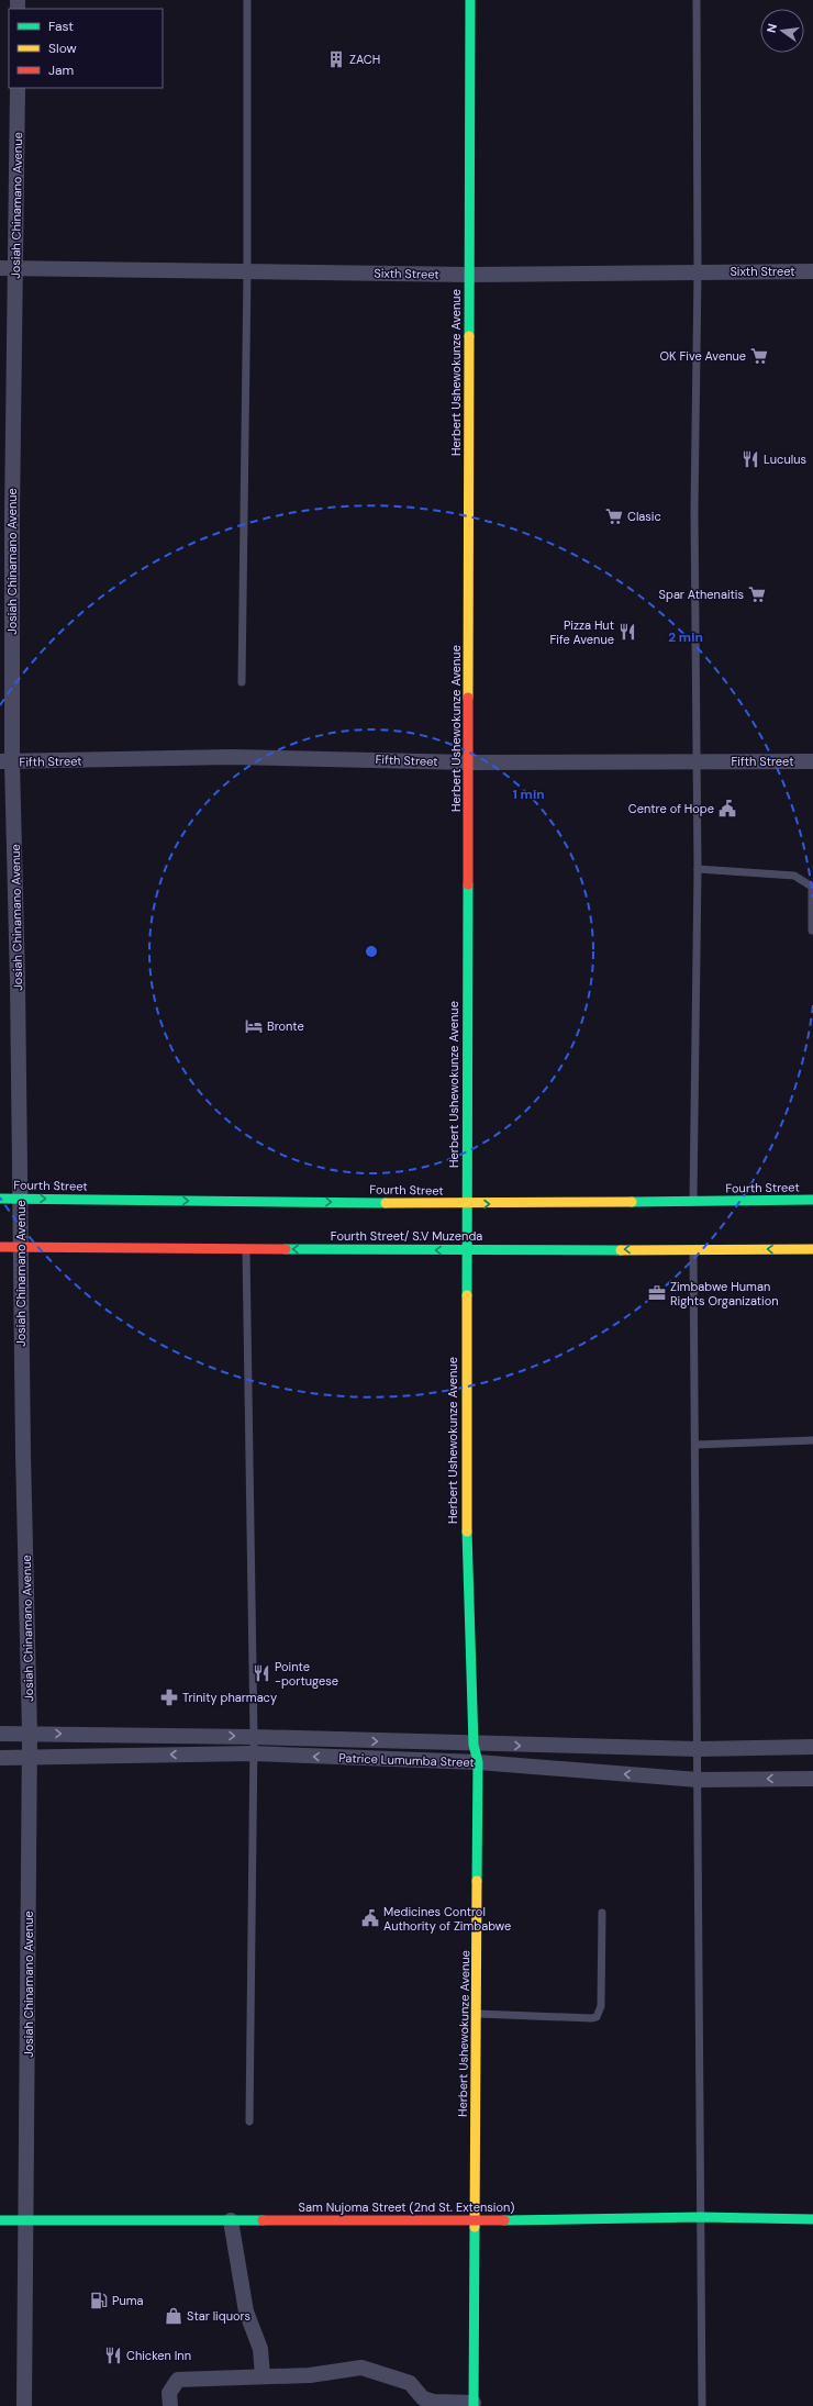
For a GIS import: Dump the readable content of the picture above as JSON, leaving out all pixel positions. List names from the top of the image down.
{
  "streets": {
    "main road": [
      "Herbert Ushewokunze Avenue",
      "Fourth Street",
      "Fourth Street/ S.V Muzenda",
      "Sam Nujoma Street (2nd St. Extension)"
    ],
    "street": [
      "Josiah Chinamano Avenue",
      "Sixth Street",
      "Fifth Street",
      "Patrice Lumumba Street"
    ]
  },
  "crossings": [
    ["Josiah Chinamano Avenue", "Sixth Street"],
    ["Josiah Chinamano Avenue", "Fifth Street"],
    ["Josiah Chinamano Avenue", "Fourth Street"],
    ["Josiah Chinamano Avenue", "Fourth Street/ S.V Muzenda"],
    ["Josiah Chinamano Avenue", "Patrice Lumumba Street"],
    ["Josiah Chinamano Avenue", "Sam Nujoma Street (2nd St. Extension)"],
    ["Sixth Street", "Herbert Ushewokunze Avenue"],
    ["Herbert Ushewokunze Avenue", "Fifth Street"],
    ["Herbert Ushewokunze Avenue", "Fourth Street"],
    ["Herbert Ushewokunze Avenue", "Fourth Street/ S.V Muzenda"],
    ["Herbert Ushewokunze Avenue", "Patrice Lumumba Street"],
    ["Herbert Ushewokunze Avenue", "Sam Nujoma Street (2nd St. Extension)"]
  ],
  "one_way": ["Fourth Street", "Fourth Street/ S.V Muzenda"],
  "places": {
    "building": ["ZACH"],
    "supermarket": ["OK Five Avenue", "Clasic", "Spar Athenaitis"],
    "restaurant": [
      "Luculus",
      "Pizza Hut Fife Avenue",
      "Pointe -portugese",
      "Chicken Inn"
    ],
    "public building": ["Centre of Hope", "Medicines Control Authority of Zimbabwe"],
    "hotel": ["Bronte"],
    "office": ["Zimbabwe Human Rights Organization"],
    "pharmacy": ["Trinity pharmacy"],
    "fuel station": ["Puma"],
    "shop": ["Star liquors"]
  },
  "legend": ["Fast", "Slow", "Jam"],
  "north": "left",
  "rings": ["2 min", "1 min"]
}
